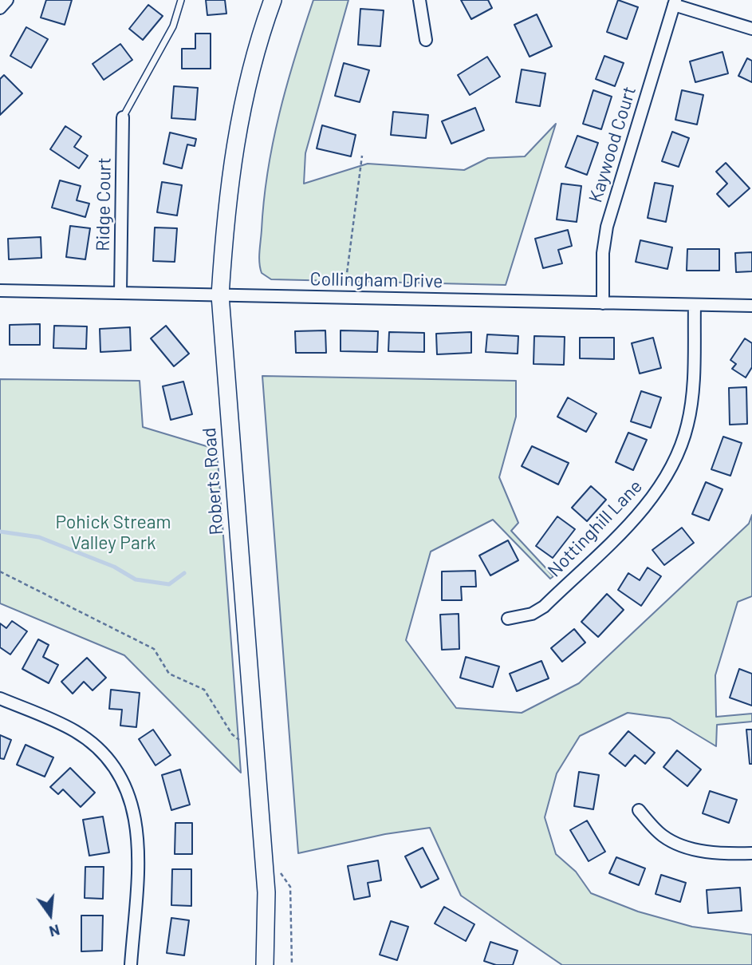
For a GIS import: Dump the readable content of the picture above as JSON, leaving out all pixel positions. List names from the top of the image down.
{
  "streets": {
    "main road": ["Roberts Road"],
    "street": [
      "Kaywood Court",
      "Ridge Court",
      "Collingham Drive",
      "Nottinghill Lane"
    ]
  },
  "crossings": [
    ["Kaywood Court", "Collingham Drive"],
    ["Ridge Court", "Collingham Drive"],
    ["Collingham Drive", "Roberts Road"],
    ["Collingham Drive", "Nottinghill Lane"]
  ],
  "parks": ["Pohick Stream Valley Park"],
  "north": "bottom"
}
